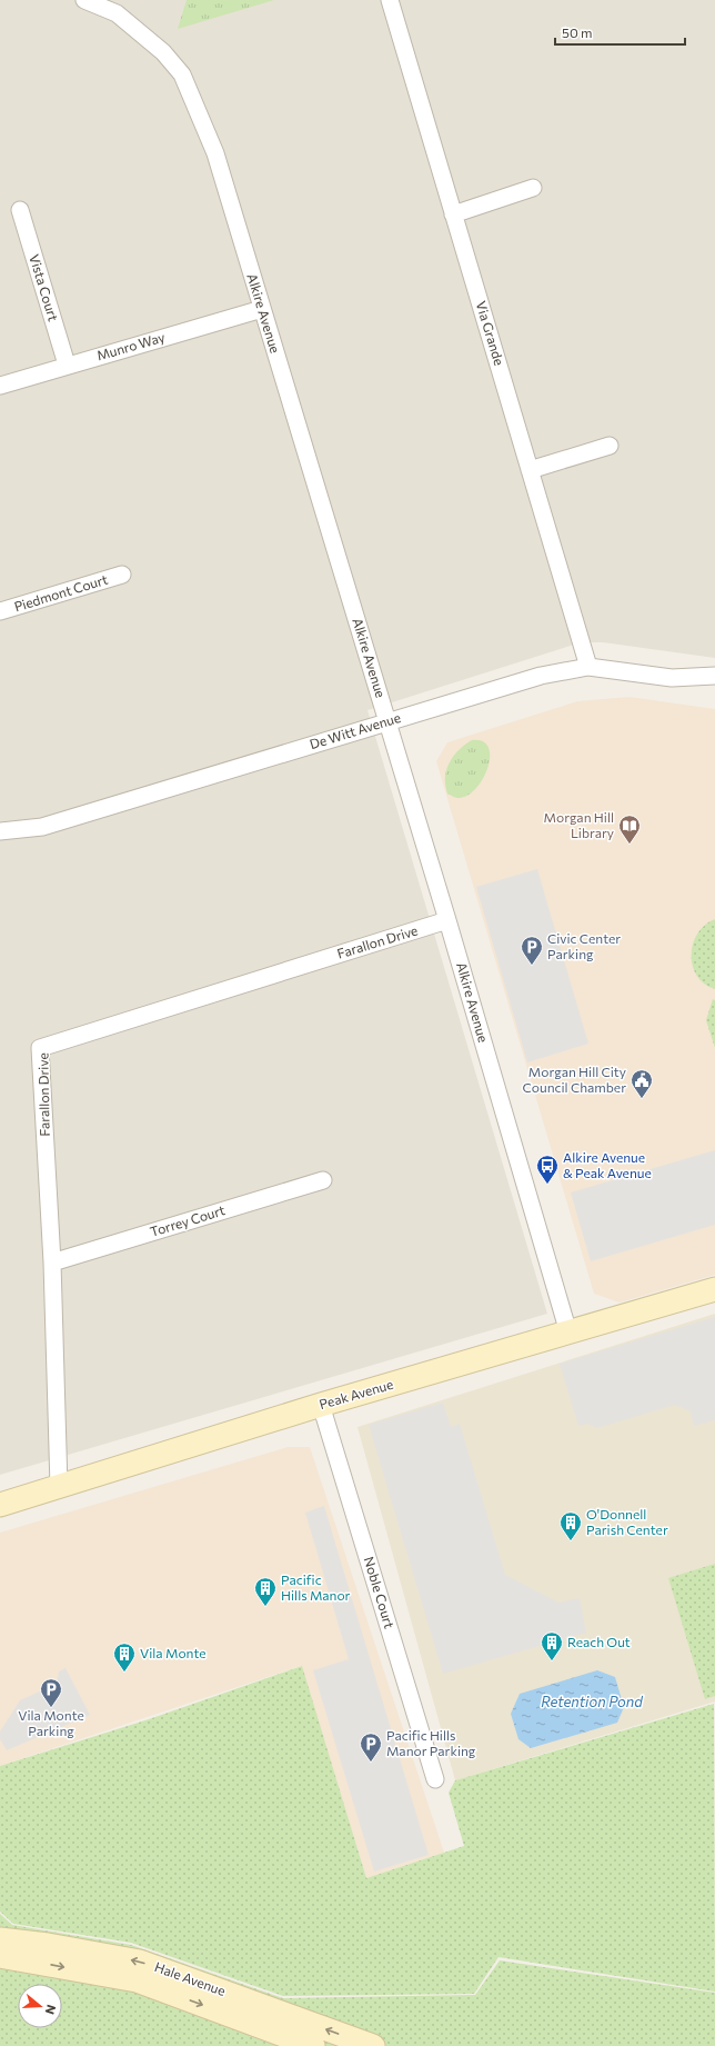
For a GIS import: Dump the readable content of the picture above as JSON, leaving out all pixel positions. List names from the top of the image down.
{
  "streets": {
    "street": [
      "Vista Court",
      "Alkire Avenue",
      "Via Grande",
      "Munro Way",
      "Piedmont Court",
      "De Witt Avenue",
      "Farallon Drive",
      "Torrey Court",
      "Peak Avenue",
      "Noble Court",
      "Hale Avenue"
    ]
  },
  "crossings": [
    ["Vista Court", "Munro Way"],
    ["Alkire Avenue", "Munro Way"],
    ["Alkire Avenue", "De Witt Avenue"],
    ["Alkire Avenue", "Farallon Drive"],
    ["Alkire Avenue", "Peak Avenue"],
    ["Via Grande", "De Witt Avenue"],
    ["Farallon Drive", "Torrey Court"],
    ["Farallon Drive", "Peak Avenue"],
    ["Peak Avenue", "Noble Court"]
  ],
  "water": ["Retention Pond"],
  "places": {
    "library": ["Morgan Hill Library"],
    "parking": ["Civic Center Parking", "Vila Monte Parking", "Pacific Hills Manor Parking"],
    "public building": ["Morgan Hill City Council Chamber"],
    "bus stop": ["Alkire Avenue & Peak Avenue"],
    "building": [
      "O'Donnell Parish Center",
      "Pacific Hills Manor",
      "Reach Out",
      "Vila Monte"
    ]
  },
  "scale_bar": "50 m",
  "north": "right"
}
